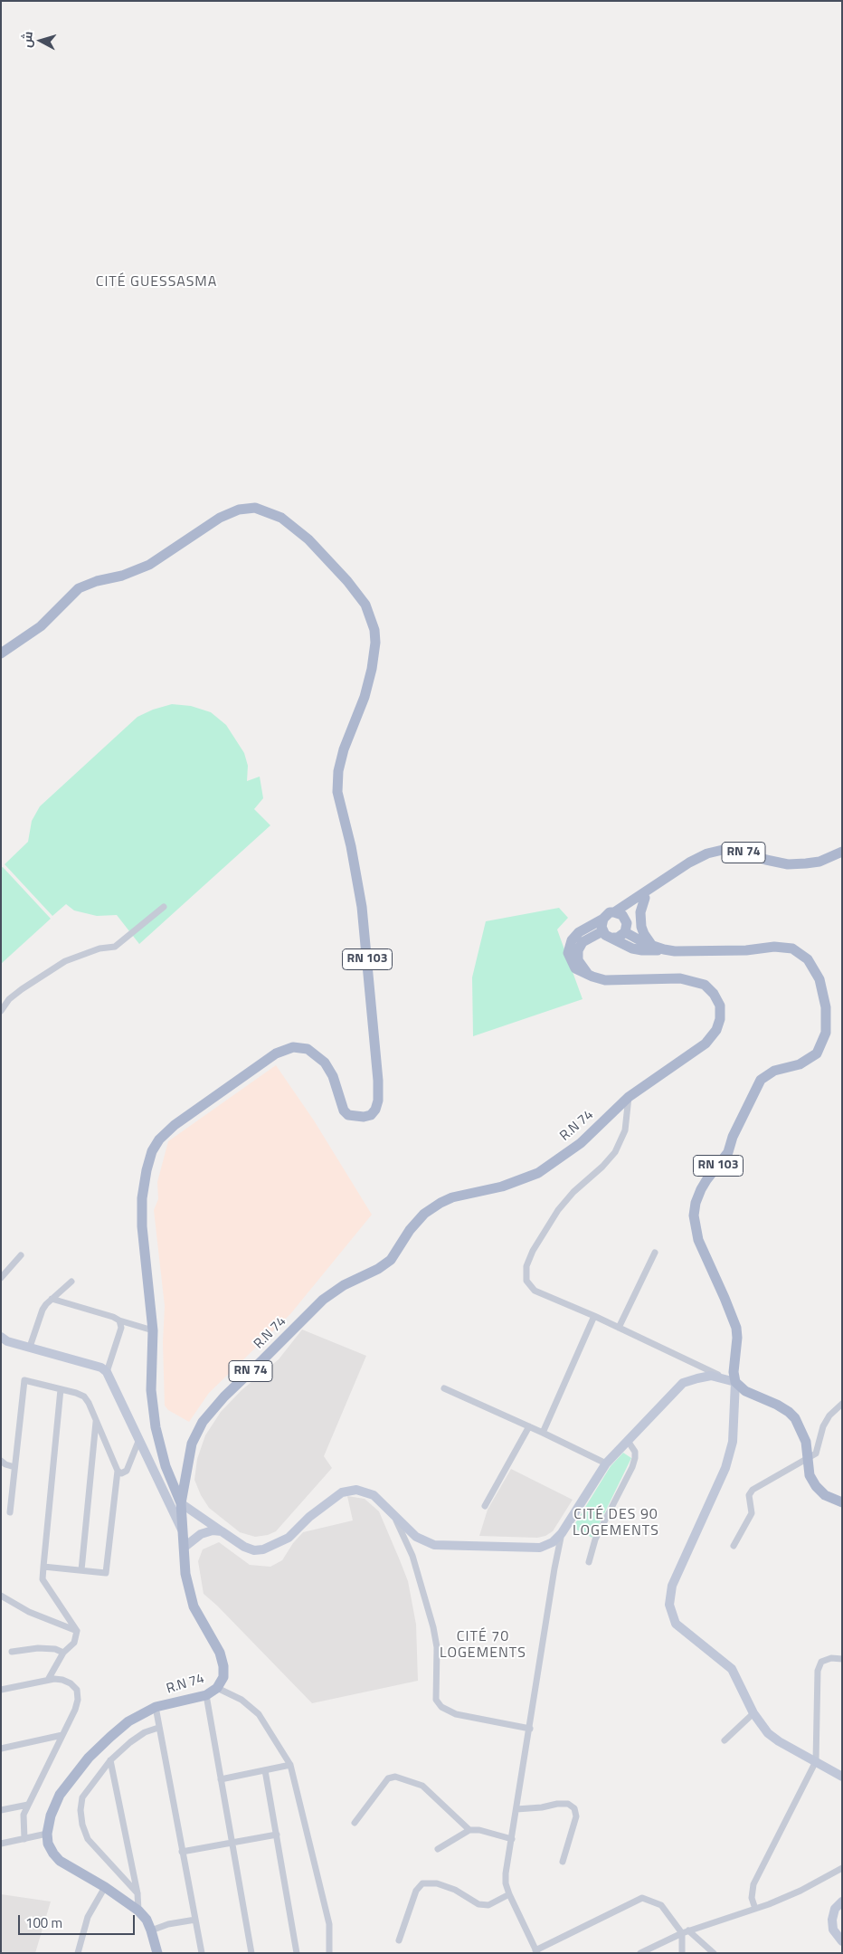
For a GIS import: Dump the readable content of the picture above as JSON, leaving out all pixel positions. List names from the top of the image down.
{
  "streets": {
    "main road": ["RN 74", "RN 103", "R.N 74"]
  },
  "crossings": [
    ["RN 103", "R.N 74"]
  ],
  "districts": ["CITÉ GUESSASMA", "CITÉ DES 90 LOGEMENTS", "CITÉ 70 LOGEMENTS"],
  "scale_bar": "100 m",
  "north": "left"
}
